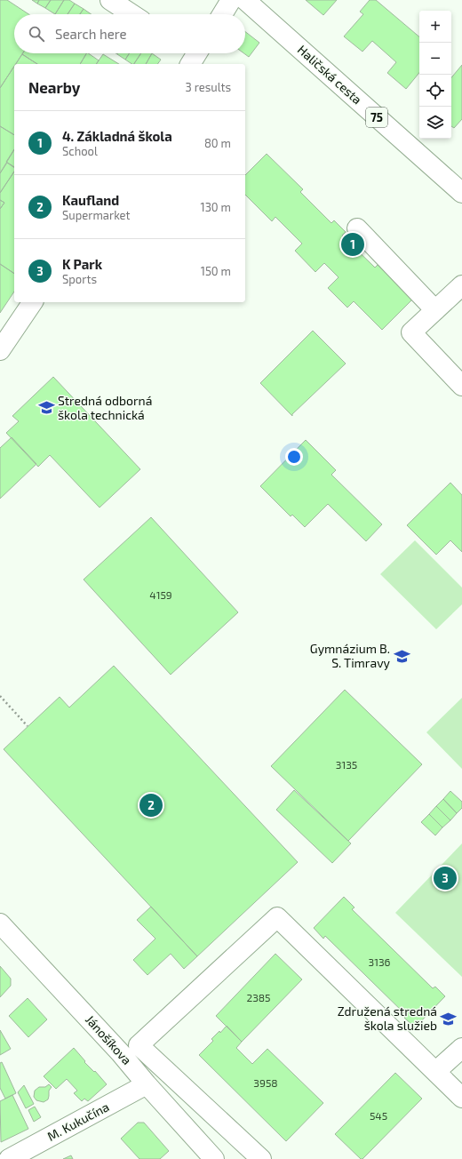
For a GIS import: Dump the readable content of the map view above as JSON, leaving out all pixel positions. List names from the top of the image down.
{
  "streets": {
    "street": [
      "Haličská cesta",
      "75",
      "Jánošíkova",
      "M. Kukučína"
    ]
  },
  "crossings": [
    ["Jánošíkova", "M. Kukučína"]
  ],
  "places": {
    "school or university": ["Stredná odborná škola technická", "Gymnázium B. S. Timravy", "Združená stredná škola služieb"]
  },
  "house_numbers": [
    "4159",
    "3135",
    "3136",
    "2385",
    "3958",
    "545"
  ],
  "page": {
    "map_buttons": ["+", "−"],
    "search": "Search here",
    "heading": ["Nearby", "3 results"],
    "list": [
      {
        "mark": "1",
        "name": "4. Základná škola",
        "note": "School",
        "value": "80 m"
      },
      {
        "mark": "2",
        "name": "Kaufland",
        "note": "Supermarket",
        "value": "130 m"
      },
      {
        "mark": "3",
        "name": "K Park",
        "note": "Sports",
        "value": "150 m"
      }
    ],
    "pins": ["1", "2", "3"]
  }
}
